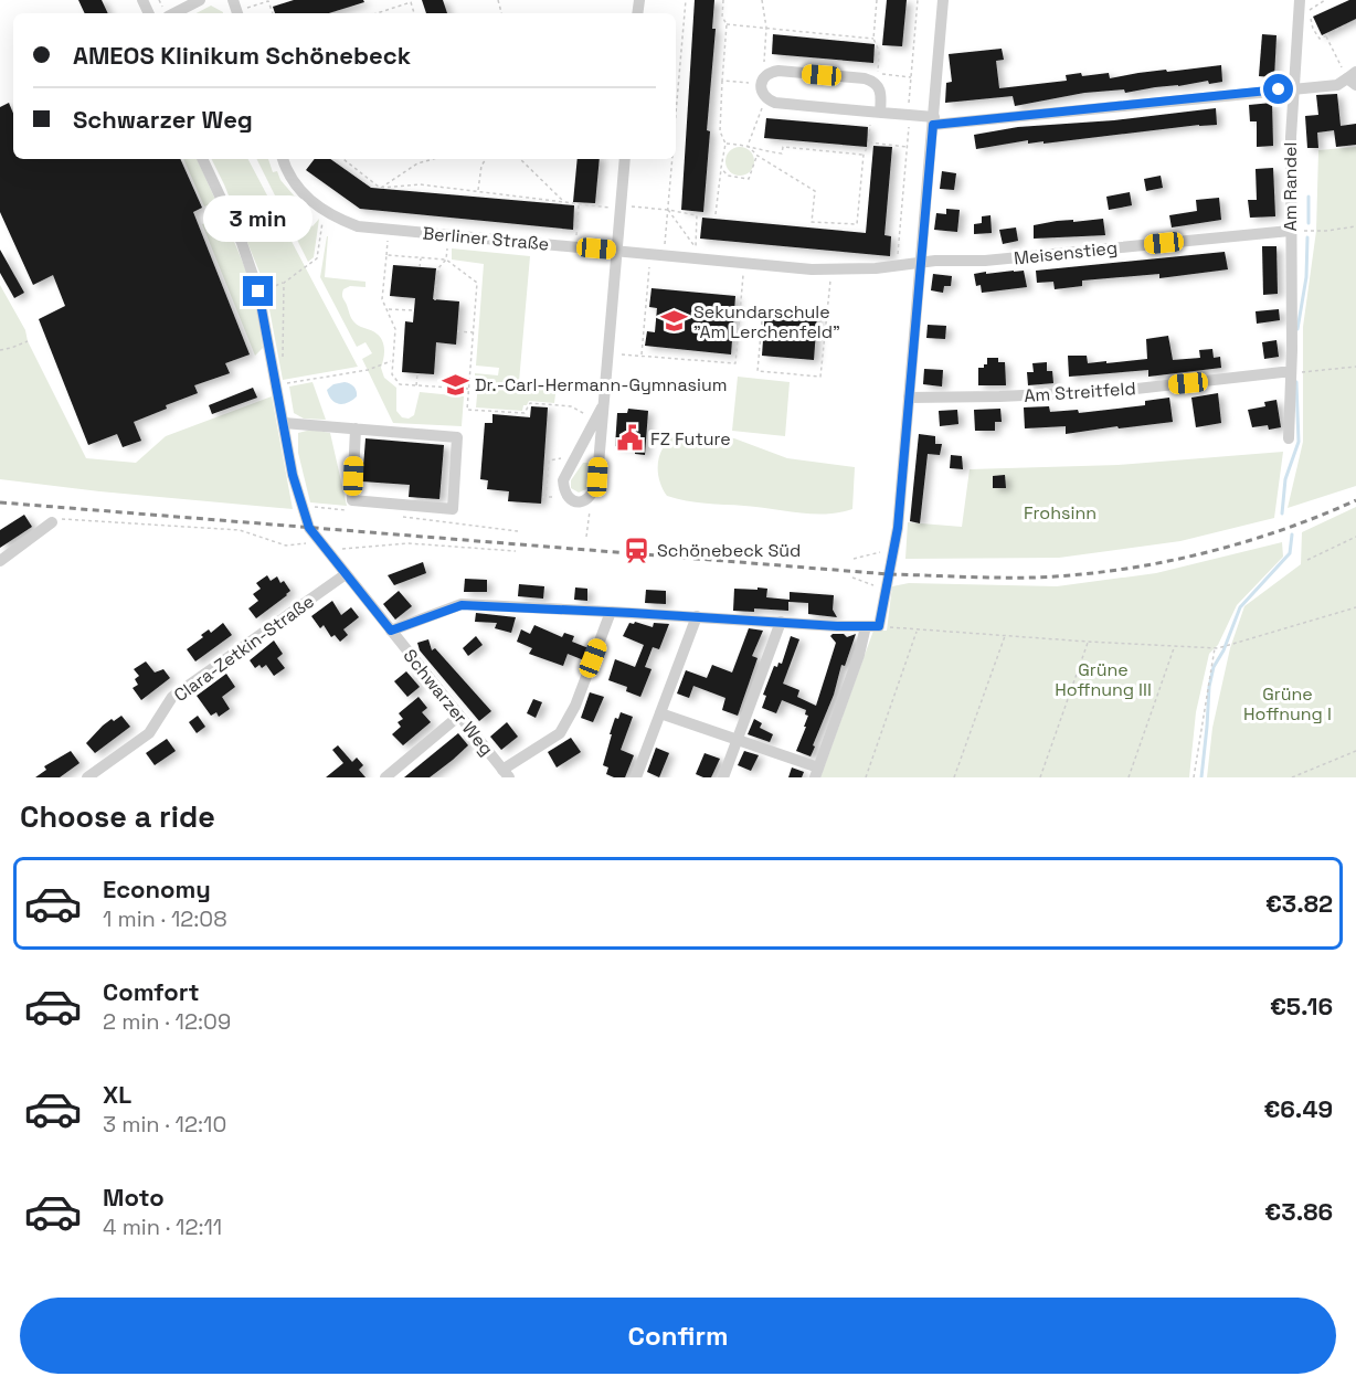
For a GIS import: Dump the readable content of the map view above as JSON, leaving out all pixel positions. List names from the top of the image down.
{
  "streets": {
    "street": [
      "Am Randel",
      "Berliner Straße",
      "Meisenstieg",
      "Am Streitfeld",
      "Clara-Zetkin-Straße",
      "Schwarzer Weg"
    ]
  },
  "crossings": [
    ["Am Randel", "Meisenstieg"],
    ["Am Randel", "Am Streitfeld"],
    ["Berliner Straße", "Meisenstieg"],
    ["Clara-Zetkin-Straße", "Schwarzer Weg"]
  ],
  "parks": ["Frohsinn", "Grüne Hoffnung III", "Grüne Hoffnung I"],
  "places": {
    "school or university": ["Sekundarschule \"Am Lerchenfeld\"", "Dr.-Carl-Hermann-Gymnasium"],
    "public building": ["FZ Future"],
    "station": ["Schönebeck Süd"]
  },
  "page": {
    "banner": ["AMEOS Klinikum Schönebeck", "Schwarzer Weg"],
    "bubble": "3 min",
    "heading": "Choose a ride",
    "list": [
      {
        "name": "Economy",
        "note": "1 min · 12:08",
        "value": "€3.82"
      },
      {
        "name": "Comfort",
        "note": "2 min · 12:09",
        "value": "€5.16"
      },
      {
        "name": "XL",
        "note": "3 min · 12:10",
        "value": "€6.49"
      },
      {
        "name": "Moto",
        "note": "4 min · 12:11",
        "value": "€3.86"
      }
    ],
    "buttons": "Confirm"
  }
}
